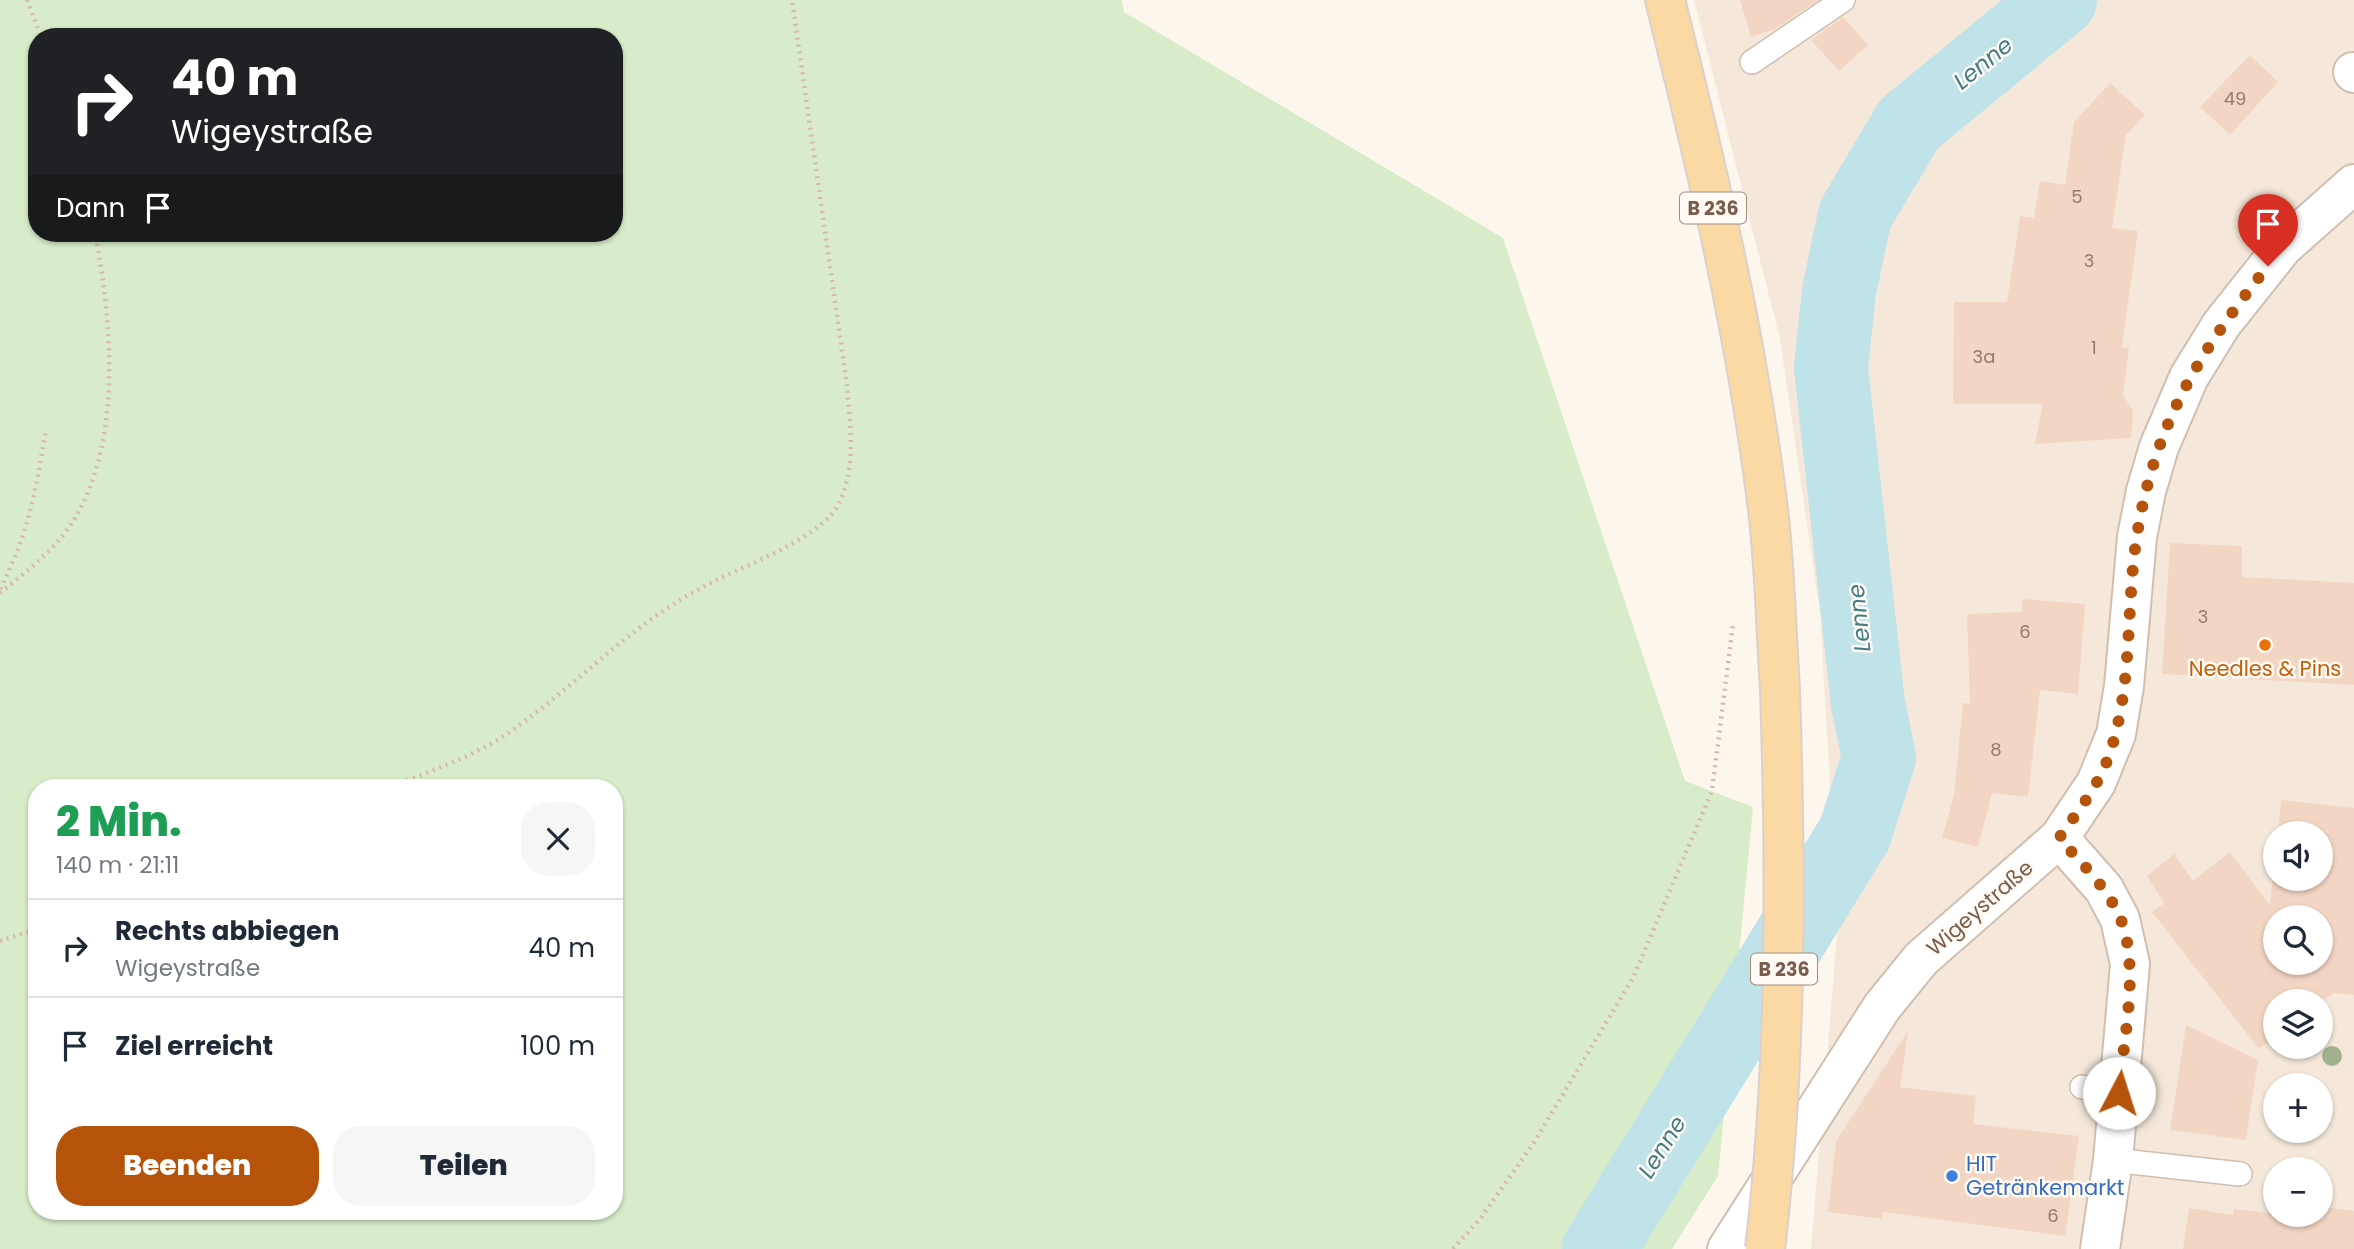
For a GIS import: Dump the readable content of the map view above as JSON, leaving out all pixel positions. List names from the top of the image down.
{
  "streets": {
    "main road": ["B 236"],
    "street": ["Wigeystraße"]
  },
  "water": ["Lenne"],
  "places": ["Needles & Pins", "HIT Getränkemarkt"],
  "house_numbers": [
    "49",
    "5",
    "3",
    "1",
    "3a",
    "3",
    "6",
    "8",
    "6"
  ],
  "page": {
    "turn": ["40 m", "Wigeystraße"],
    "then": "Dann",
    "heading": ["2 Min.", "140 m · 21:11"],
    "map_buttons": ["+", "−"],
    "list": [
      {
        "name": "Rechts abbiegen",
        "note": "Wigeystraße",
        "value": "40 m"
      },
      {
        "name": "Ziel erreicht",
        "value": "100 m"
      }
    ],
    "buttons": ["Beenden", "Teilen"]
  }
}
